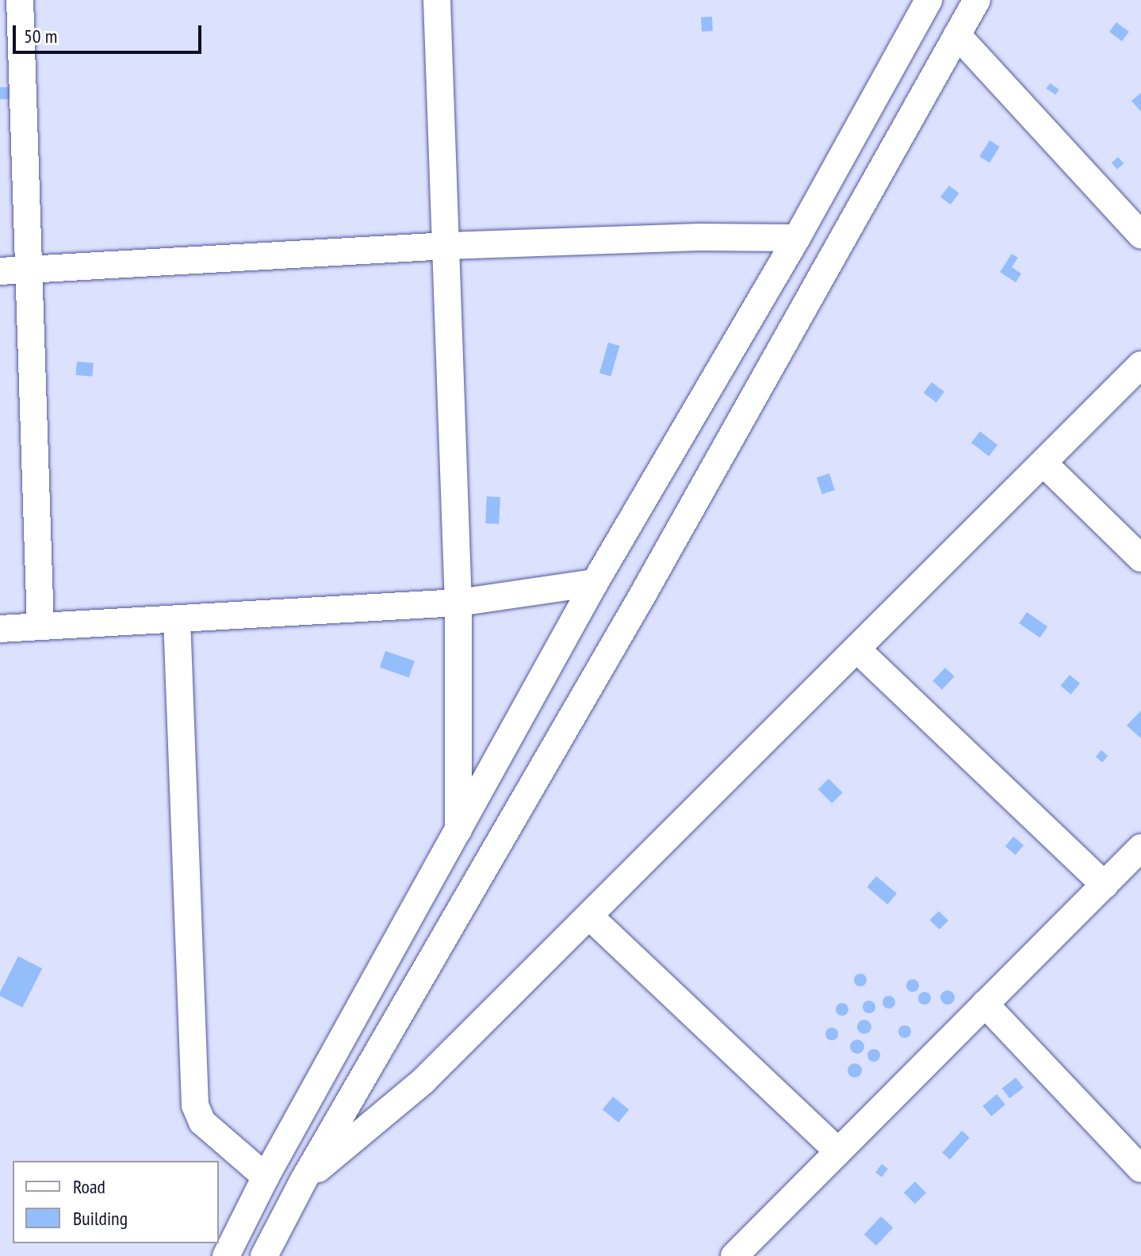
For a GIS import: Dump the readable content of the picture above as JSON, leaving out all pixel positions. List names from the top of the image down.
{
  "legend": ["Road", "Building"],
  "scale_bar": "50 m"
}
